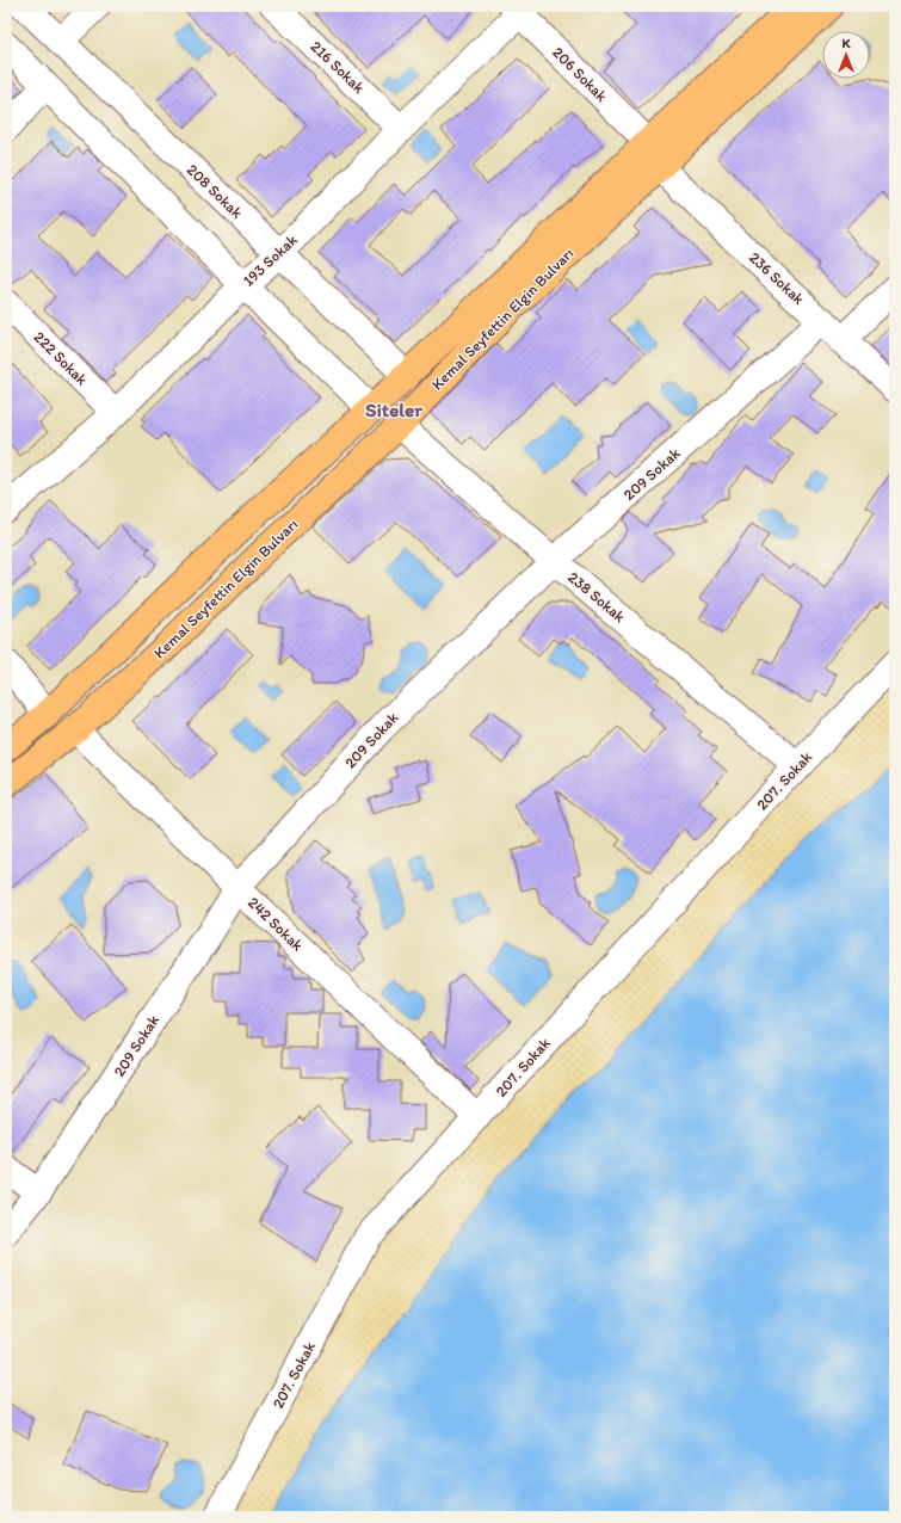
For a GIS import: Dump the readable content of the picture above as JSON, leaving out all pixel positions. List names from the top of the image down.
{
  "streets": {
    "main road": ["Kemal Seyfettin Elgin Bulvarı"],
    "street": [
      "216 Sokak",
      "206 Sokak",
      "208 Sokak",
      "193 Sokak",
      "236 Sokak",
      "222 Sokak",
      "209 Sokak",
      "238 Sokak",
      "207. Sokak",
      "242 Sokak"
    ]
  },
  "crossings": [
    ["216 Sokak", "193 Sokak"],
    ["206 Sokak", "193 Sokak"],
    ["206 Sokak", "Kemal Seyfettin Elgin Bulvarı"],
    ["208 Sokak", "193 Sokak"],
    ["208 Sokak", "Kemal Seyfettin Elgin Bulvarı"],
    ["193 Sokak", "222 Sokak"],
    ["236 Sokak", "Kemal Seyfettin Elgin Bulvarı"],
    ["236 Sokak", "209 Sokak"],
    ["Kemal Seyfettin Elgin Bulvarı", "238 Sokak"],
    ["Kemal Seyfettin Elgin Bulvarı", "242 Sokak"],
    ["209 Sokak", "238 Sokak"],
    ["209 Sokak", "242 Sokak"],
    ["238 Sokak", "207. Sokak"],
    ["207. Sokak", "242 Sokak"]
  ],
  "districts": ["Siteler"],
  "north": "top"
}
